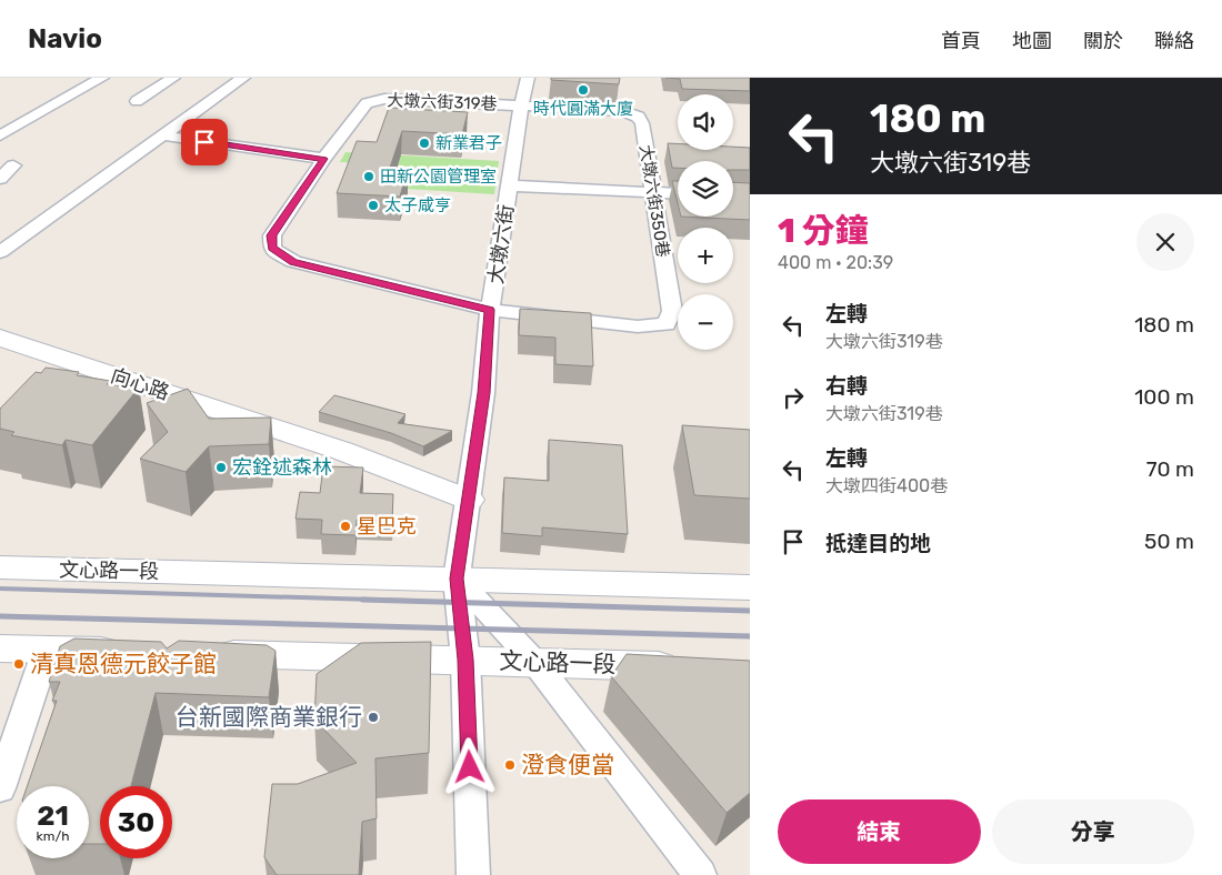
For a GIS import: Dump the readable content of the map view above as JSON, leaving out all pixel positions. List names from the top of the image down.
{
  "streets": {
    "main road": ["向心路", "文心路一段"],
    "street": ["大墩六街319巷", "大墩六街350巷", "大墩六街"]
  },
  "crossings": [
    ["大墩六街319巷", "大墩六街350巷"],
    ["大墩六街319巷", "大墩六街"],
    ["大墩六街350巷", "大墩六街"],
    ["大墩六街", "向心路"],
    ["大墩六街", "文心路一段"]
  ],
  "places": [
    "時代圓滿大廈",
    "新業君子",
    "田新公園管理室",
    "太子咸亨",
    "宏銓述森林",
    "星巴克",
    "清真恩德元餃子館",
    "台新國際商業銀行",
    "澄食便當"
  ],
  "page": {
    "header": "Navio",
    "nav": [
      "首頁",
      "地圖",
      "關於",
      "聯絡"
    ],
    "turn": ["180 m", "大墩六街319巷"],
    "map_buttons": ["+", "−"],
    "heading": ["1 分鐘", "400 m · 20:39"],
    "list": [
      {
        "name": "左轉",
        "note": "大墩六街319巷",
        "value": "180 m"
      },
      {
        "name": "右轉",
        "note": "大墩六街319巷",
        "value": "100 m"
      },
      {
        "name": "左轉",
        "note": "大墩四街400巷",
        "value": "70 m"
      },
      {
        "name": "抵達目的地",
        "value": "50 m"
      }
    ],
    "speed": "21 km/h",
    "limit": "30",
    "buttons": ["結束", "分享"]
  }
}
